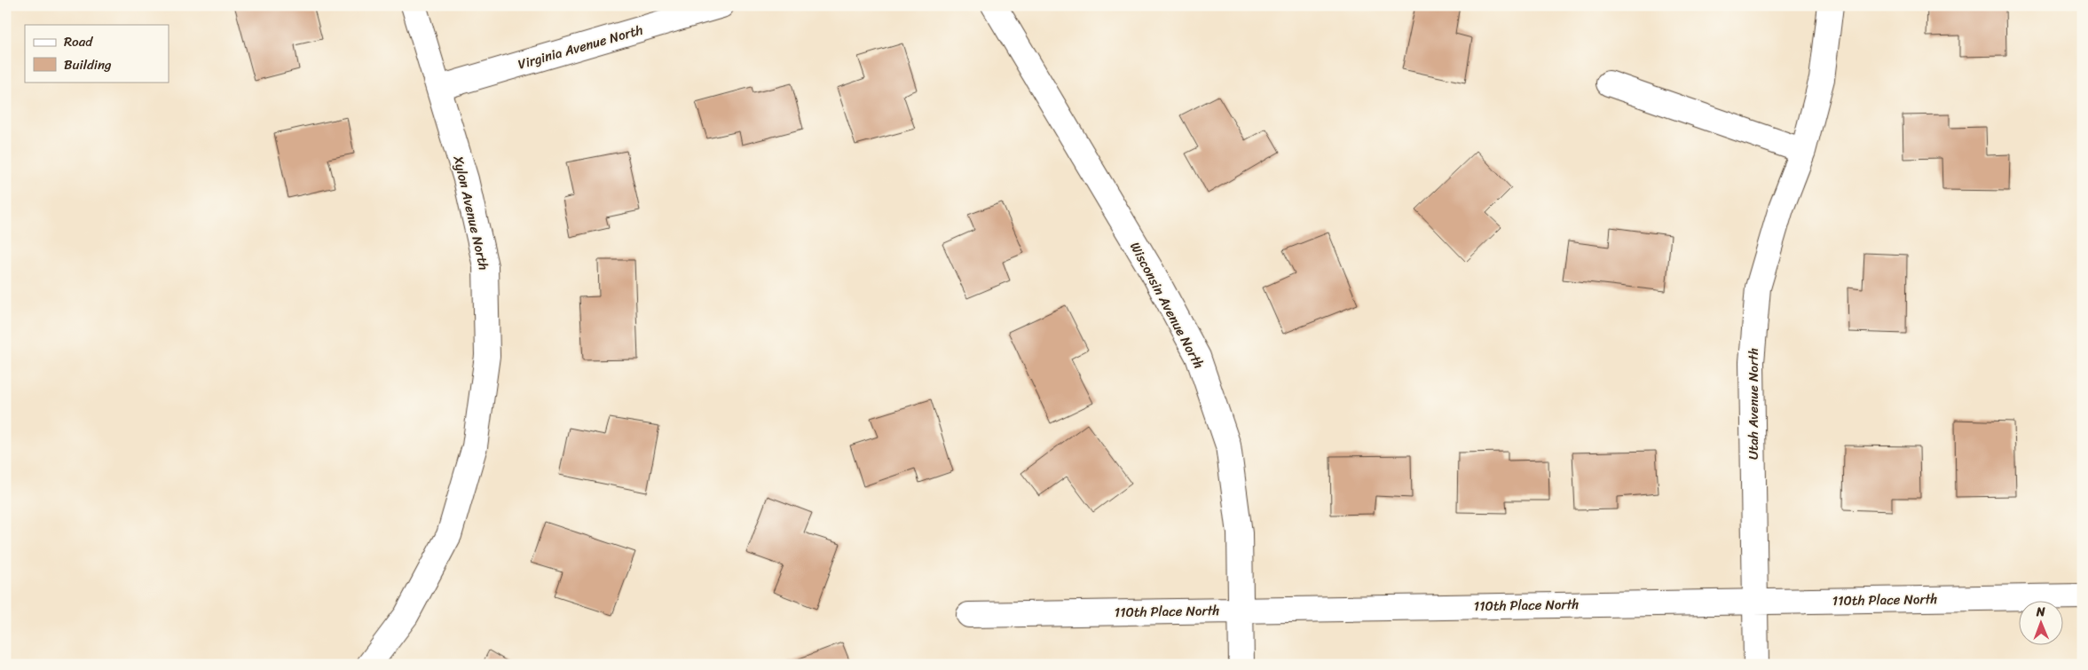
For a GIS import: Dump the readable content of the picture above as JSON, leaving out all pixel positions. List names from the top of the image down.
{
  "streets": {
    "street": [
      "Virginia Avenue North",
      "Xylon Avenue North",
      "Wisconsin Avenue North",
      "Utah Avenue North",
      "110th Place North"
    ]
  },
  "crossings": [
    ["Virginia Avenue North", "Xylon Avenue North"],
    ["Wisconsin Avenue North", "110th Place North"],
    ["Utah Avenue North", "110th Place North"]
  ],
  "legend": ["Road", "Building"],
  "north": "top"
}
